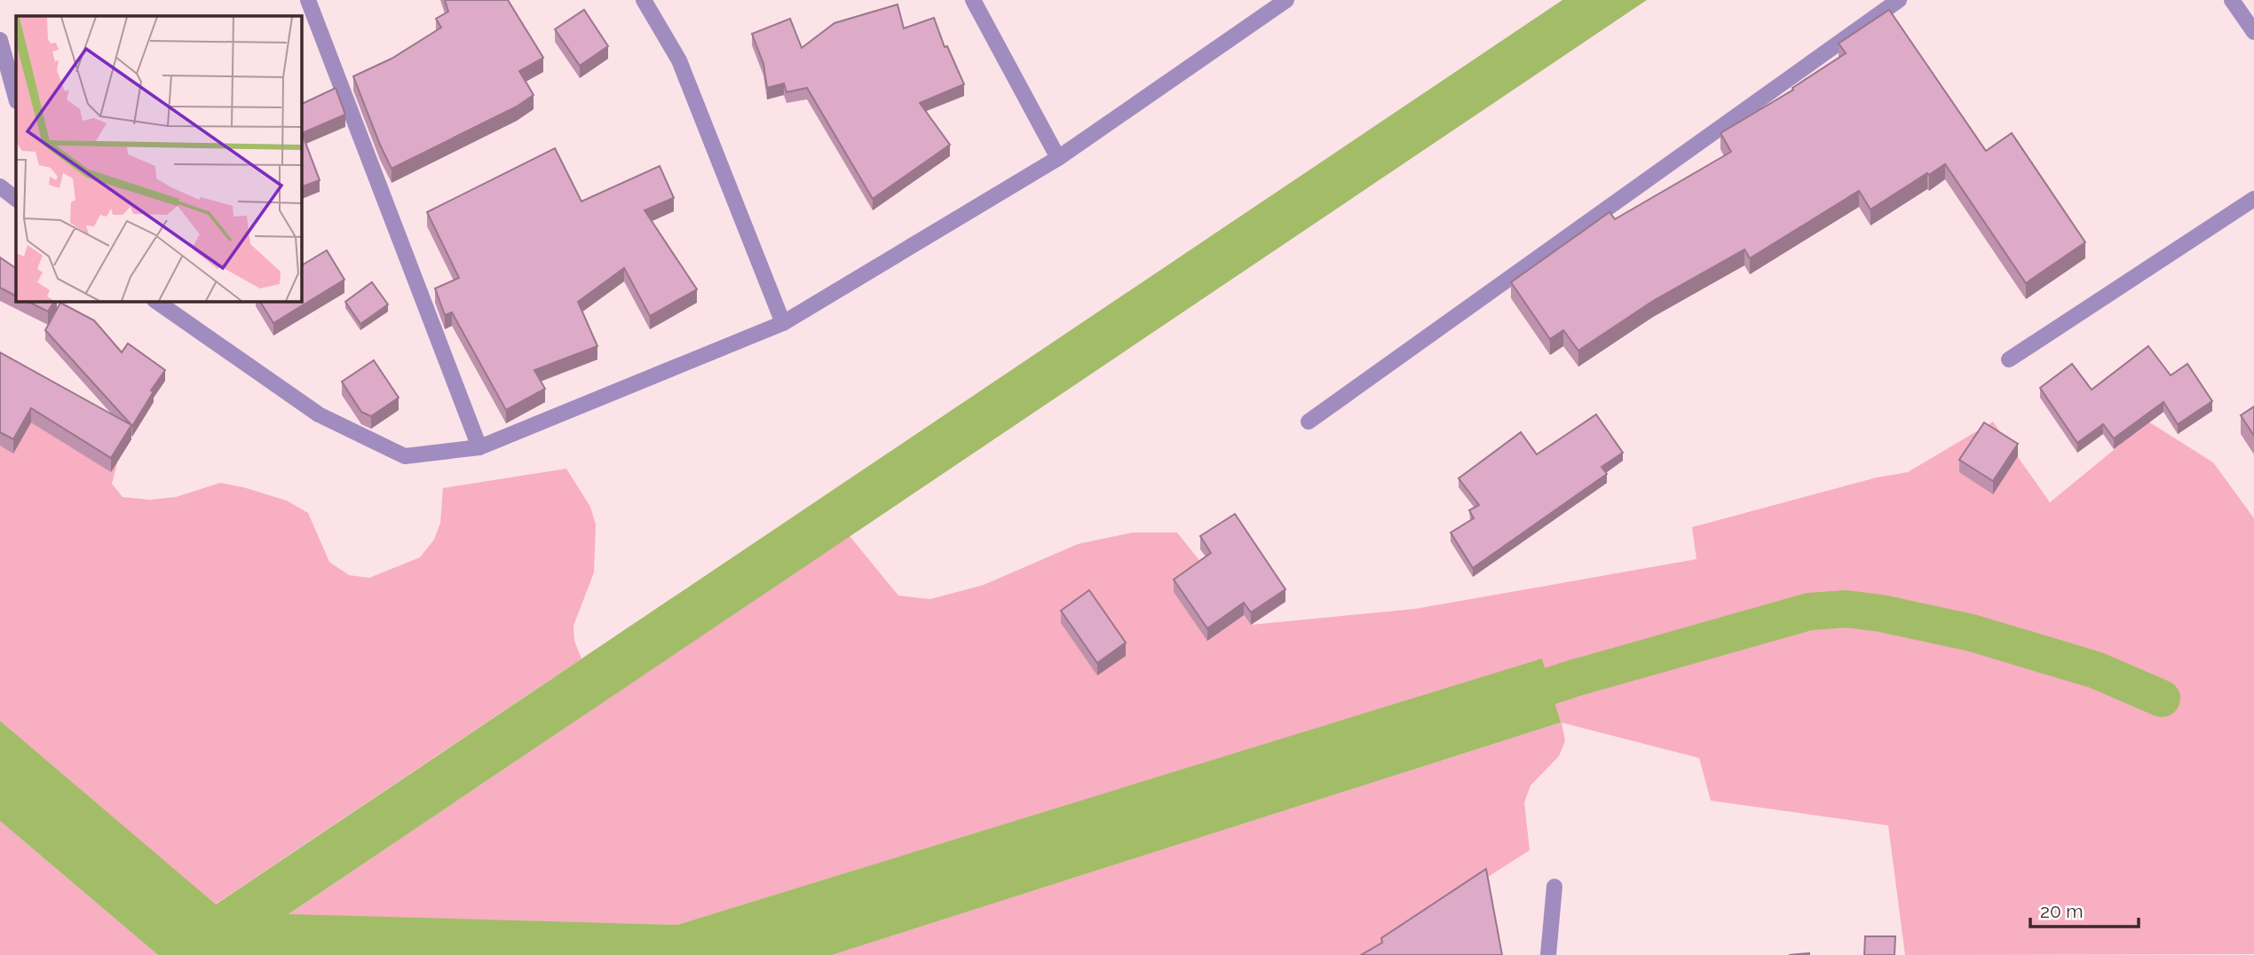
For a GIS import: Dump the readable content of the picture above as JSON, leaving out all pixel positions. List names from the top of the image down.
{
  "scale_bar": "20 m"
}
